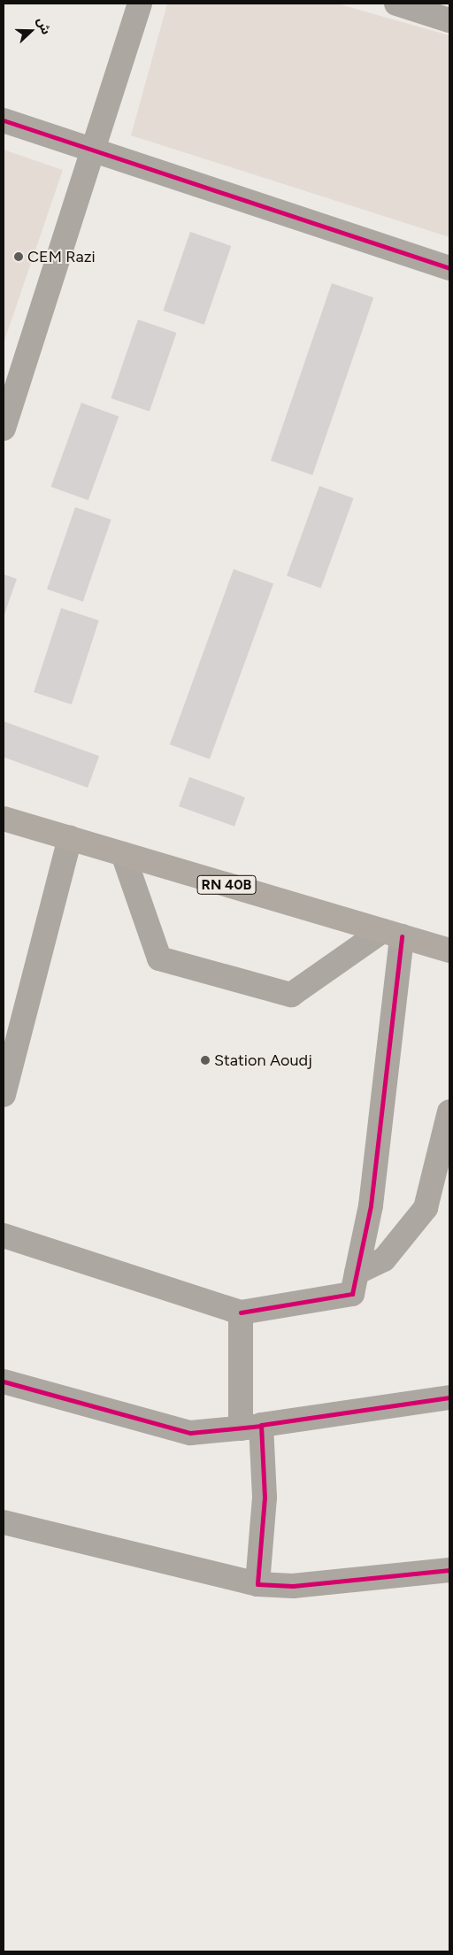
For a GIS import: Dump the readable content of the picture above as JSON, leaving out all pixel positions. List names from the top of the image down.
{
  "streets": {
    "main road": ["RN 40B"]
  },
  "places": ["CEM Razi", "Station Aoudj"],
  "north": "right"
}
